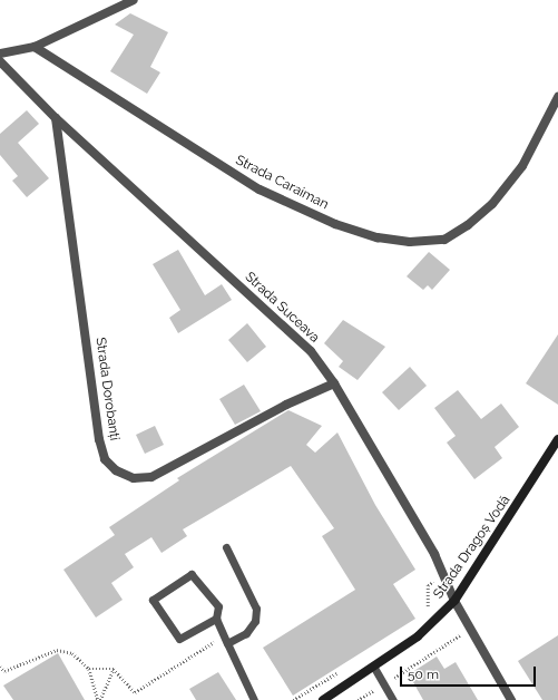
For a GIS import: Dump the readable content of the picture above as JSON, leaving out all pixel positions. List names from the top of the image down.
{
  "streets": {
    "main road": ["Strada Dragoș Vodă"],
    "street": ["Strada Caraiman", "Strada Suceava", "Strada Dorobanți"]
  },
  "crossings": [
    ["Strada Suceava", "Strada Dorobanți"],
    ["Strada Suceava", "Strada Dragoș Vodă"]
  ],
  "scale_bar": "50 m"
}
